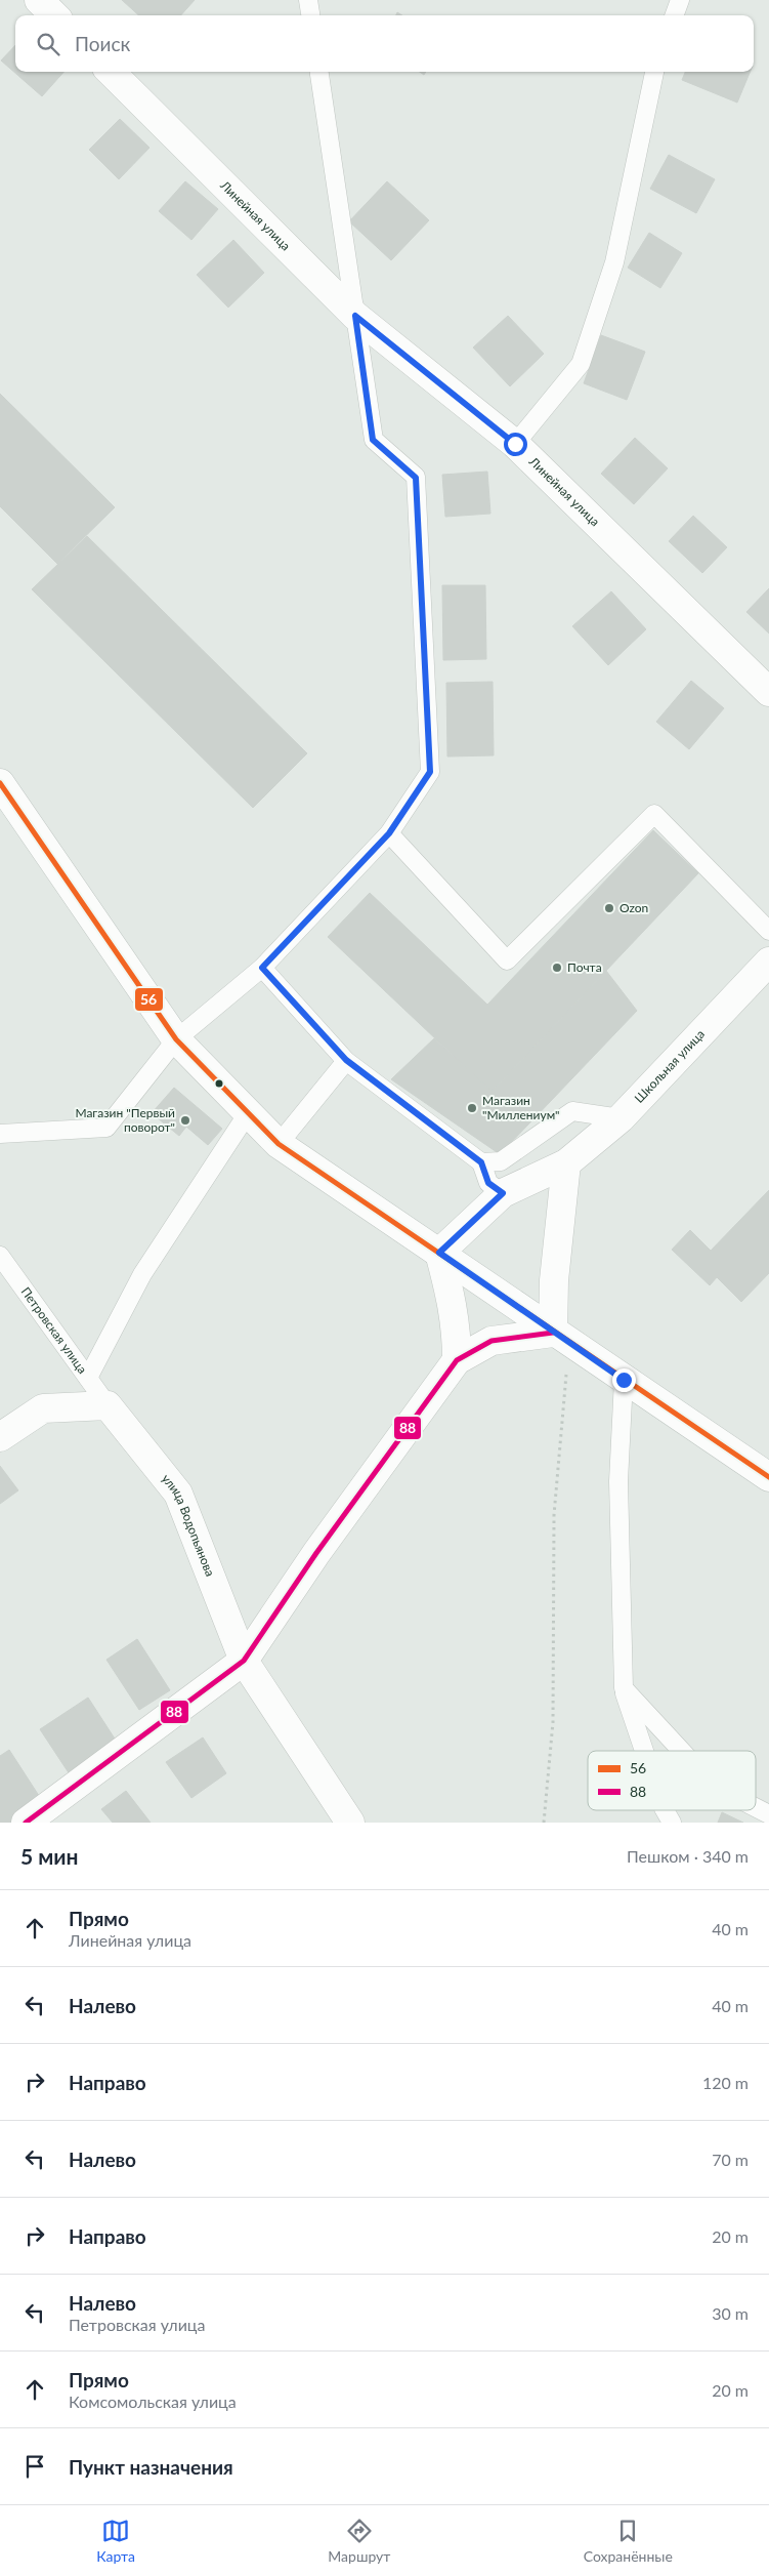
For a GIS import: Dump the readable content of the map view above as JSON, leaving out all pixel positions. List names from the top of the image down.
{
  "streets": {
    "street": ["Линейная улица", "Школьная улица", "улица Водопьянова"],
    "lane": ["Петровская улица"]
  },
  "crossings": [
    ["Петровская улица", "улица Водопьянова"]
  ],
  "places": [
    "Ozon",
    "Почта",
    "Магазин \"Миллениум\"",
    "Магазин \"Первый поворот\""
  ],
  "lines": ["transit line 56", "transit line 88"],
  "legend": ["56", "88"],
  "page": {
    "search": "Поиск",
    "heading": ["5 мин", "Пешком · 340 m"],
    "list": [
      ["Прямо", "Линейная улица", "40 m"],
      ["Налево", "40 m"],
      ["Направо", "120 m"],
      ["Налево", "70 m"],
      ["Направо", "20 m"],
      ["Налево", "Петровская улица", "30 m"],
      ["Прямо", "Комсомольская улица", "20 m"],
      "Пункт назначения"
    ],
    "nav": ["Карта", "Маршрут", "Сохранённые"]
  }
}
